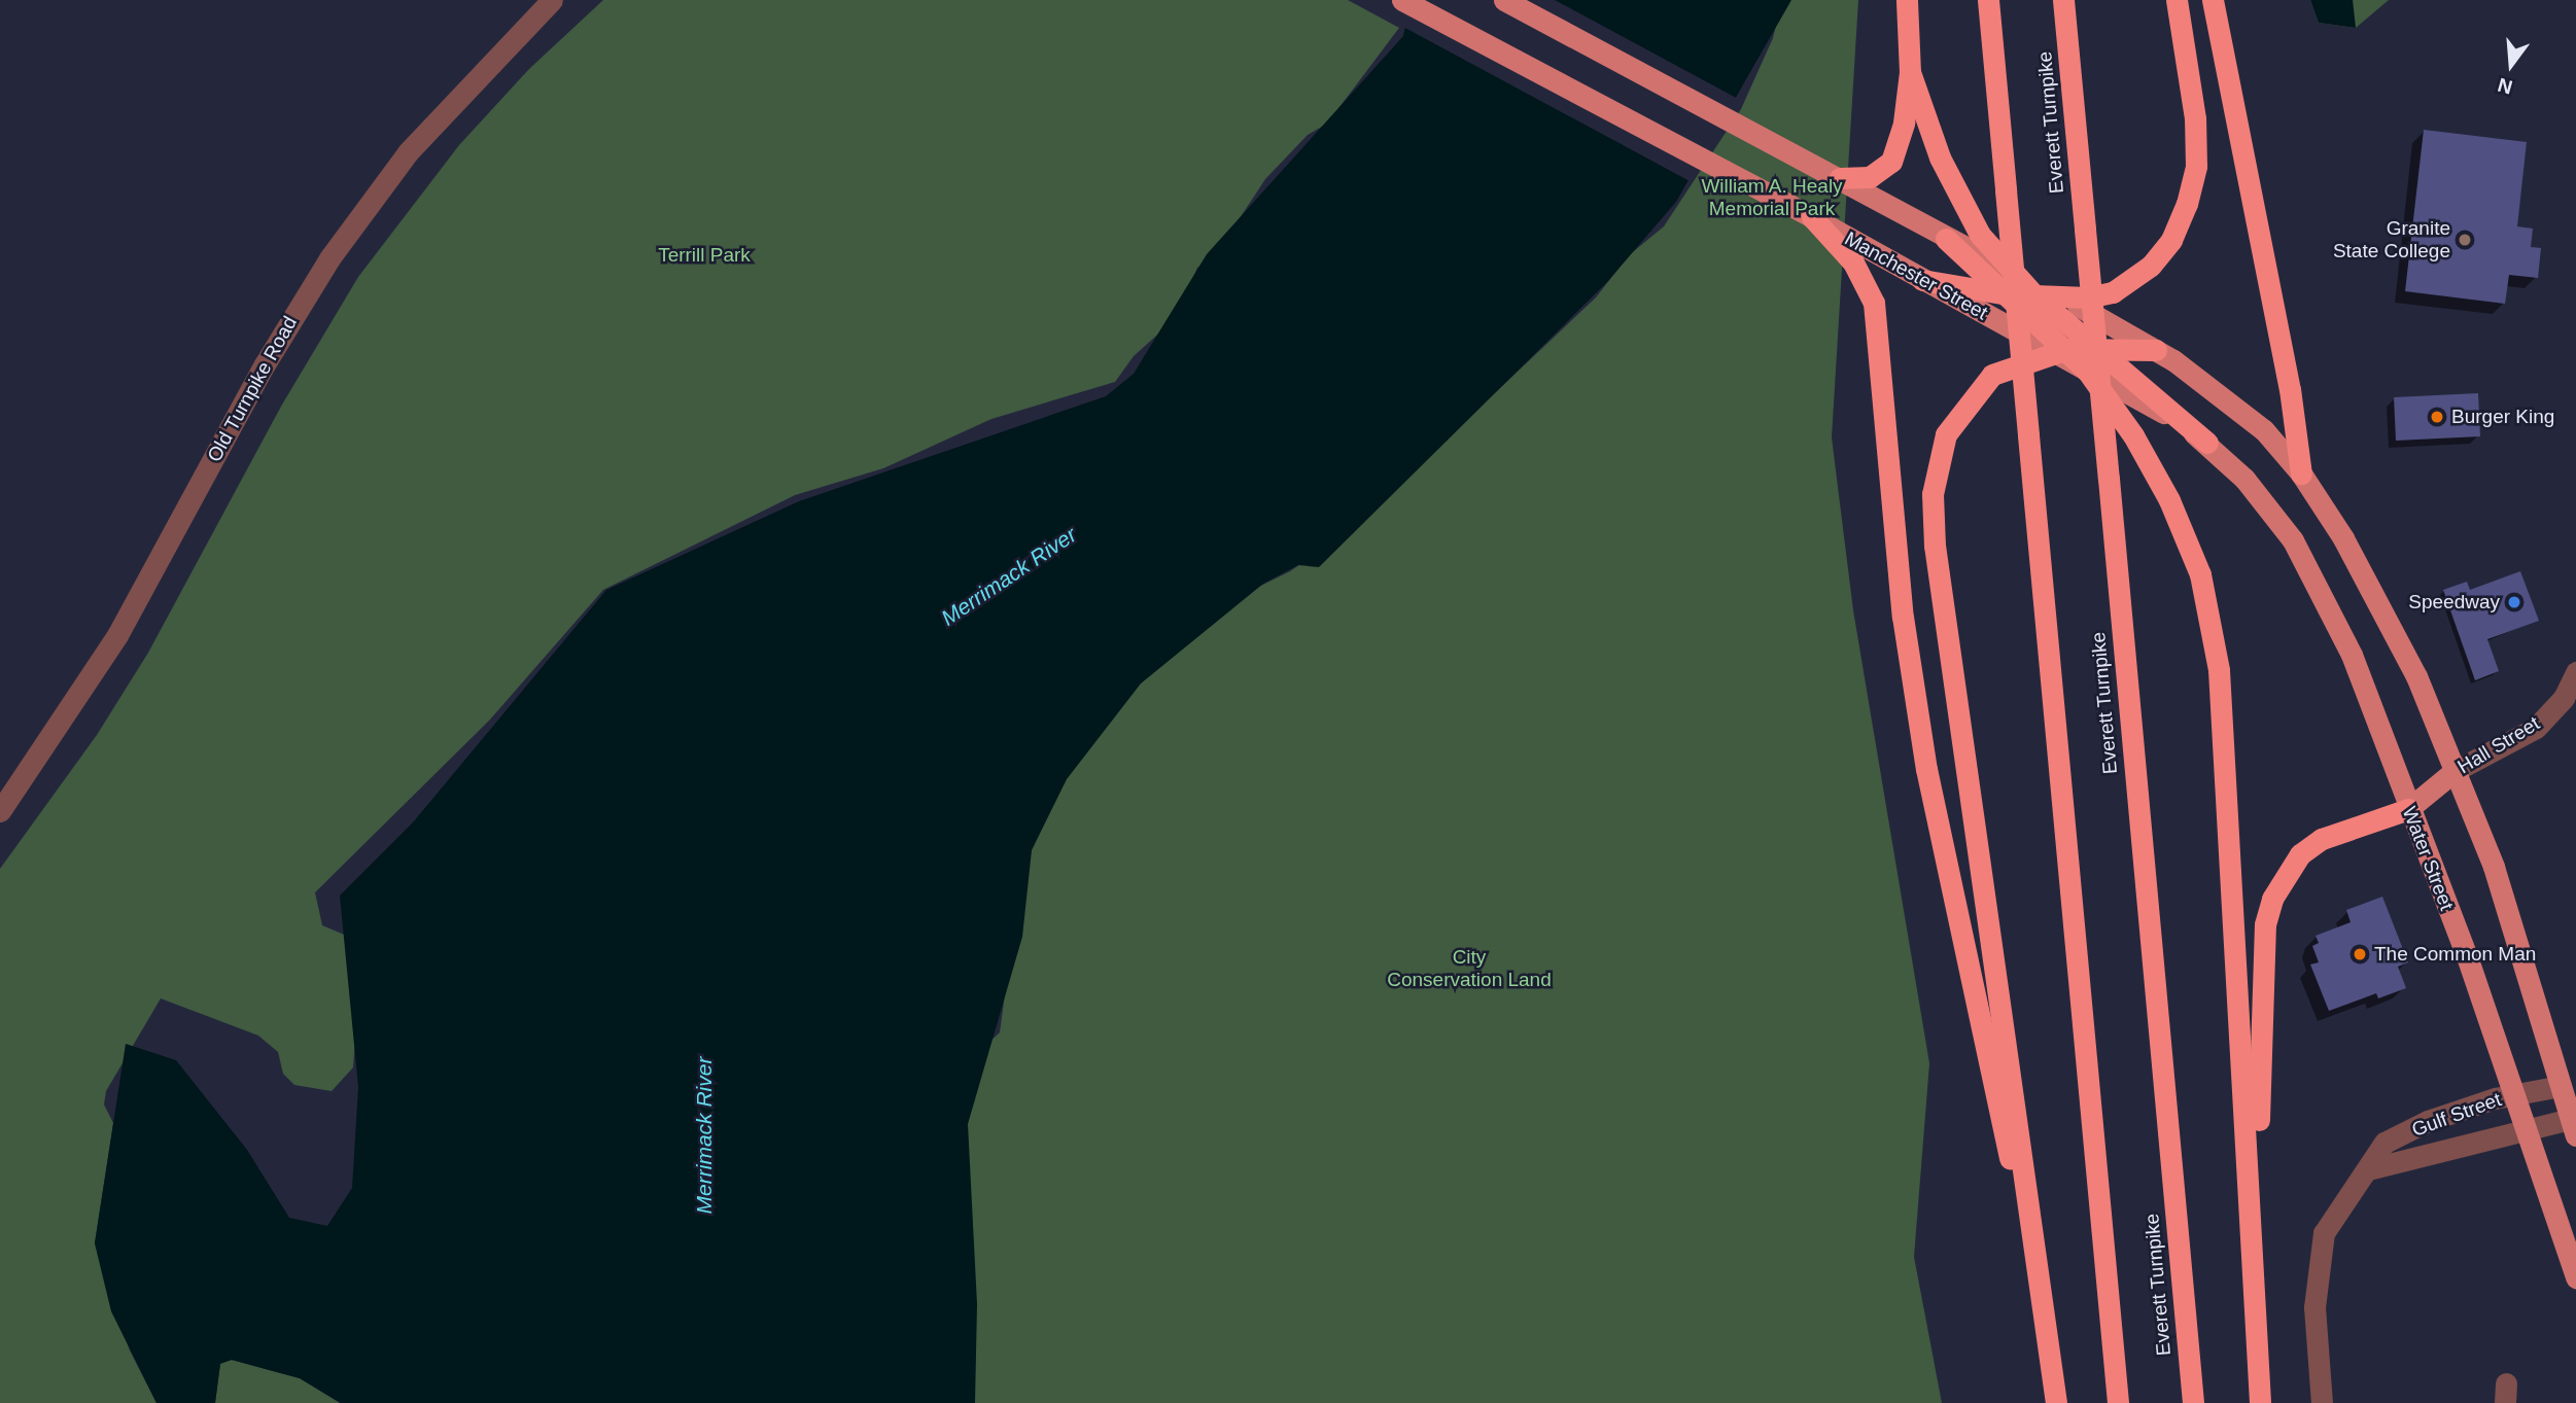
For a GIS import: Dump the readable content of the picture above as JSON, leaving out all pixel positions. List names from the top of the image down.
{
  "streets": {
    "highway": ["Everett Turnpike"],
    "main road": ["Manchester Street", "Hall Street", "Water Street"],
    "street": ["Old Turnpike Road", "Gulf Street"]
  },
  "crossings": [
    ["Hall Street", "Water Street"],
    ["Water Street", "Gulf Street"]
  ],
  "water": ["Merrimack River"],
  "parks": ["William A. Healy Memorial Park", "Terrill Park", "City Conservation Land"],
  "places": [
    "Granite State College",
    "Burger King",
    "Speedway",
    "The Common Man"
  ],
  "north": "bottom"
}
